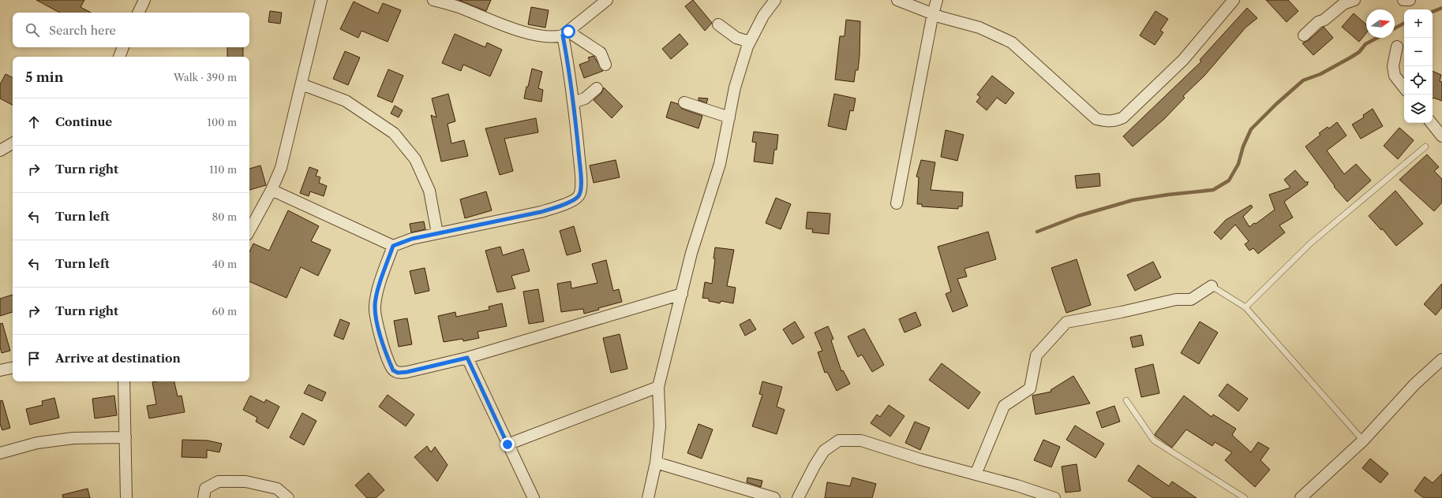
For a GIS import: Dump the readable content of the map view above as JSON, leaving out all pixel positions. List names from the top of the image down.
{
  "north": "right",
  "page": {
    "map_buttons": ["+", "−"],
    "search": "Search here",
    "heading": ["5 min", "Walk · 390 m"],
    "list": [
      ["Continue", "100 m"],
      ["Turn right", "110 m"],
      ["Turn left", "80 m"],
      ["Turn left", "40 m"],
      ["Turn right", "60 m"],
      "Arrive at destination"
    ]
  }
}
